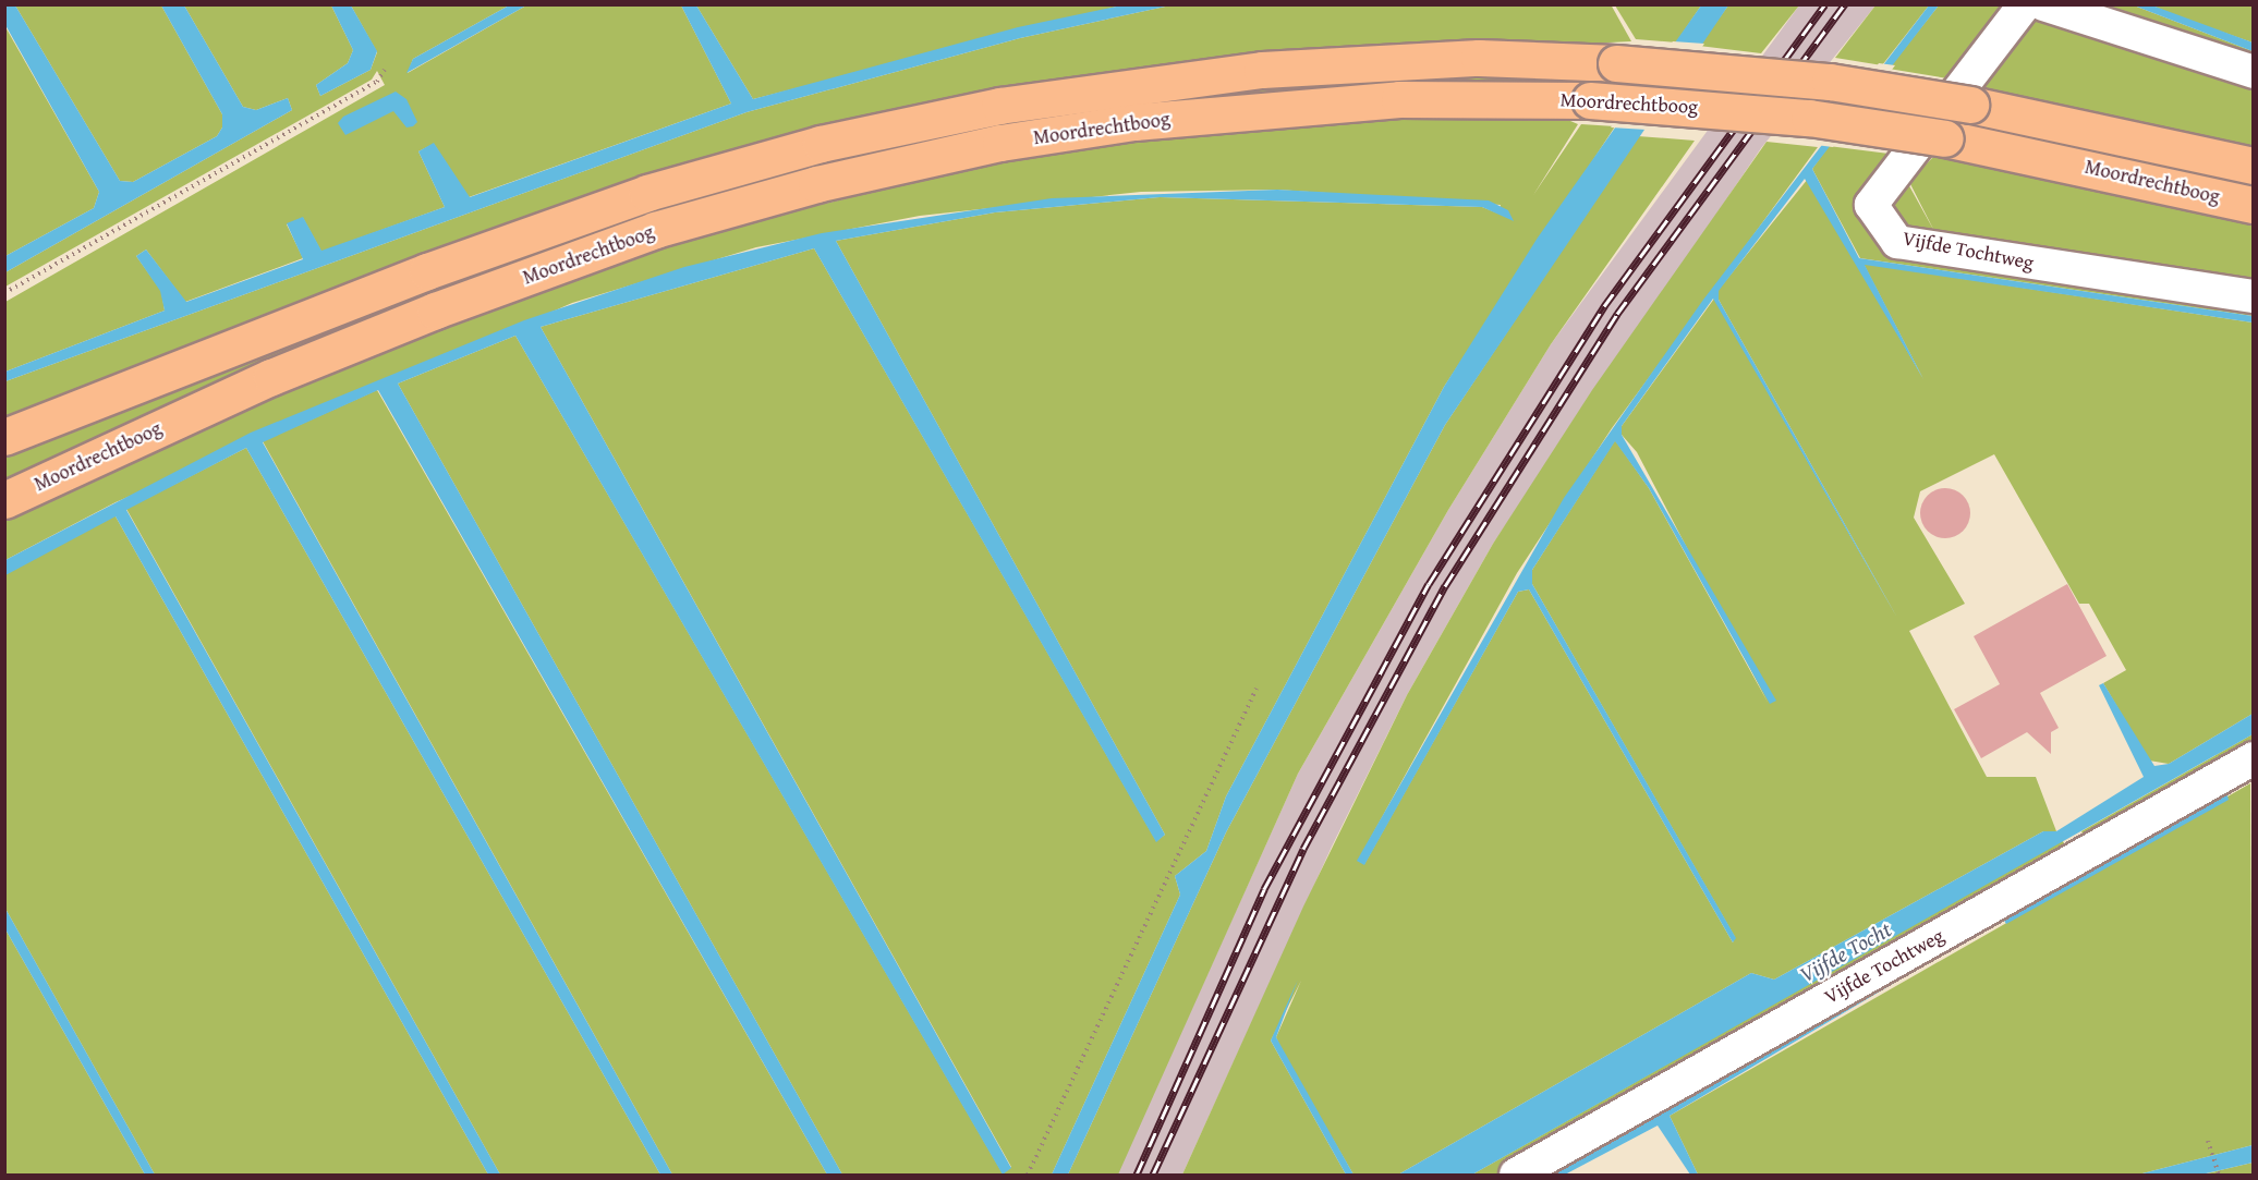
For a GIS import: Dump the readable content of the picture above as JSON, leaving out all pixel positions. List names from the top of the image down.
{
  "streets": {
    "main road": ["Moordrechtboog"],
    "street": ["Vijfde Tochtweg"]
  },
  "water": ["Vijfde Tocht"]
}
